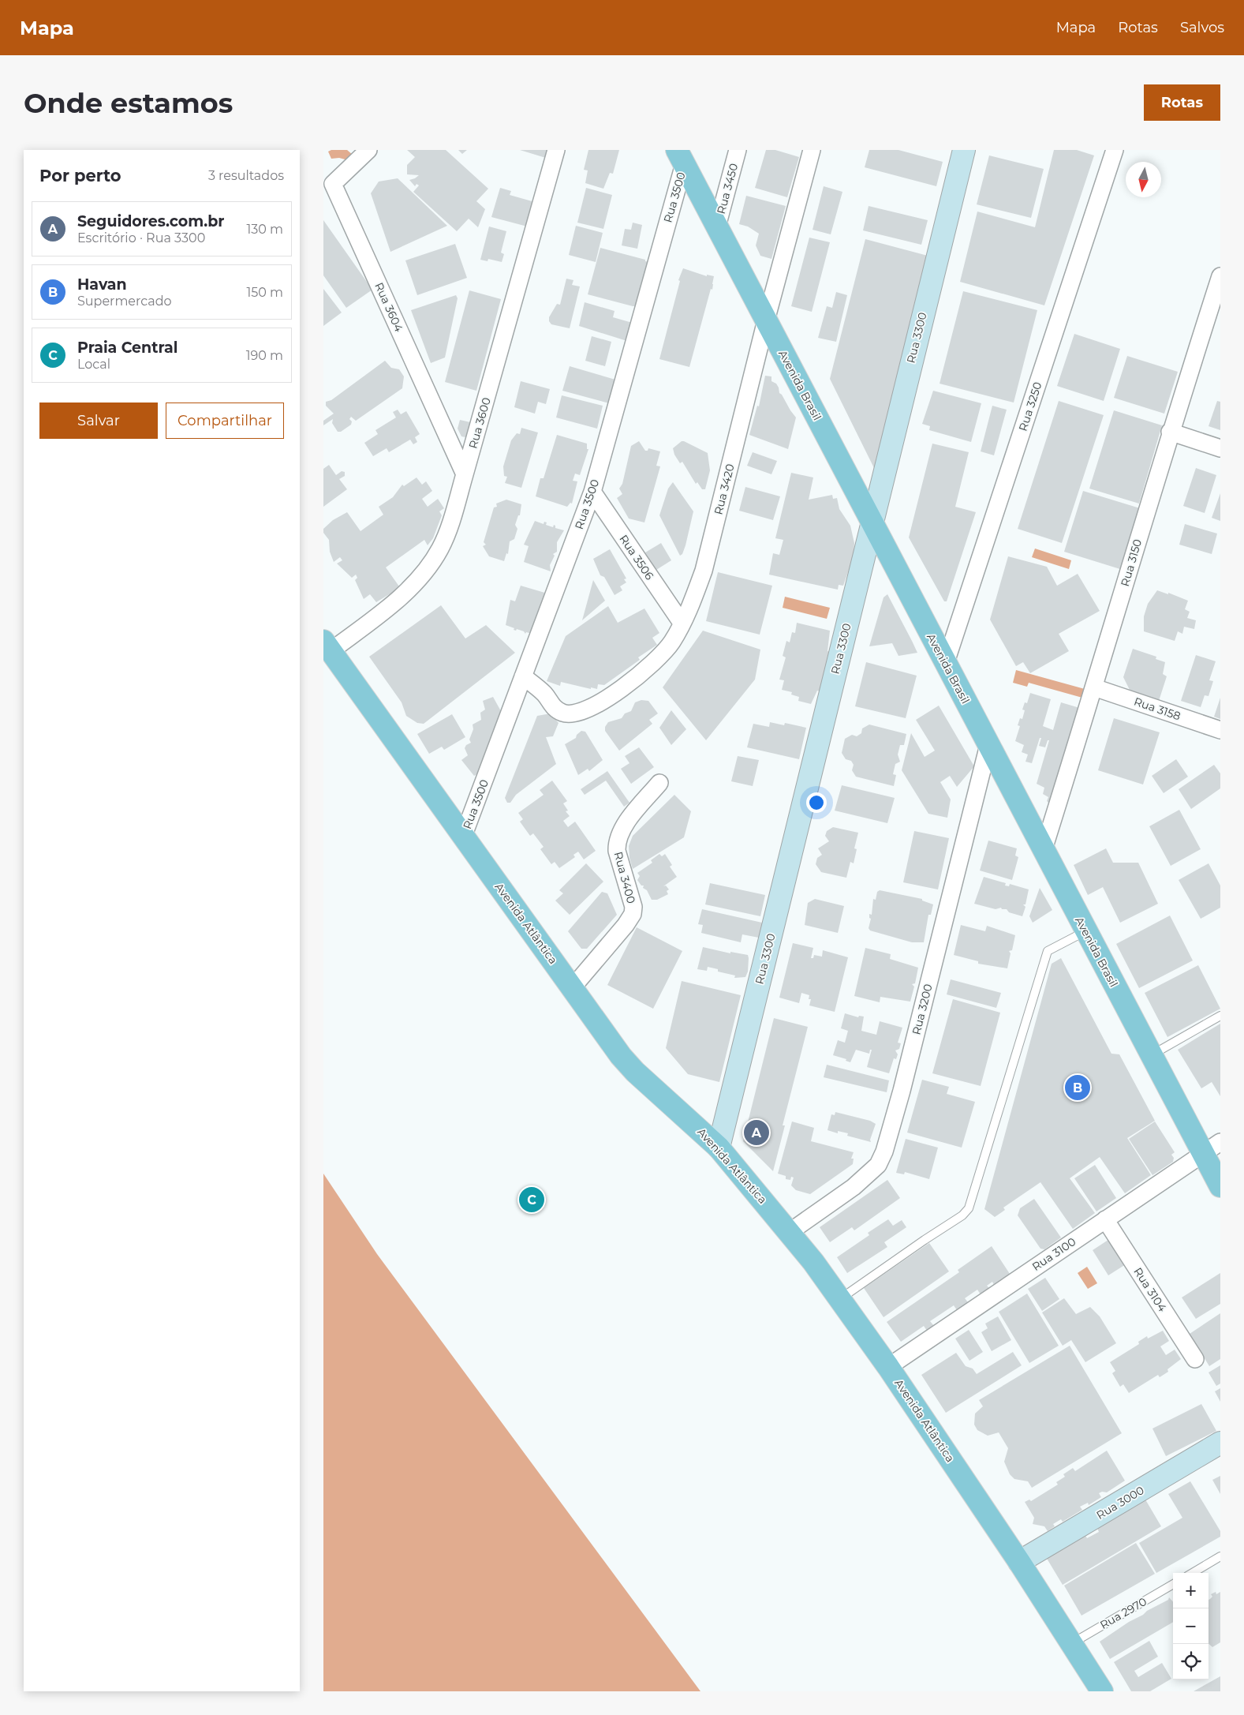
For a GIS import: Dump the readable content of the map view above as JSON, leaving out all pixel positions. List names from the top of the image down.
{
  "streets": {
    "main road": ["Avenida Brasil", "Avenida Atlântica"],
    "street": [
      "Rua 3450",
      "Rua 3500",
      "Rua 3604",
      "Rua 3300",
      "Rua 3250",
      "Rua 3600",
      "Rua 3420",
      "Rua 3506",
      "Rua 3150",
      "Rua 3158",
      "Rua 3400",
      "Rua 3200",
      "Rua 3100",
      "Rua 3104",
      "Rua 3000"
    ],
    "lane": ["Rua 2970"]
  },
  "crossings": [
    ["Rua 3450", "Avenida Brasil"],
    ["Rua 3500", "Avenida Brasil"],
    ["Rua 3500", "Rua 3420"],
    ["Rua 3500", "Rua 3506"],
    ["Rua 3500", "Avenida Atlântica"],
    ["Rua 3604", "Rua 3600"],
    ["Rua 3300", "Avenida Brasil"],
    ["Rua 3300", "Avenida Atlântica"],
    ["Avenida Brasil", "Rua 3250"],
    ["Avenida Brasil", "Rua 3420"],
    ["Avenida Brasil", "Rua 3150"],
    ["Avenida Brasil", "Rua 3200"],
    ["Avenida Brasil", "Rua 3100"],
    ["Rua 3600", "Avenida Atlântica"],
    ["Rua 3420", "Rua 3506"],
    ["Rua 3150", "Rua 3158"],
    ["Rua 3400", "Avenida Atlântica"],
    ["Avenida Atlântica", "Rua 3200"],
    ["Avenida Atlântica", "Rua 3100"],
    ["Avenida Atlântica", "Rua 3000"],
    ["Avenida Atlântica", "Rua 2970"],
    ["Rua 3100", "Rua 3104"]
  ],
  "north": "bottom",
  "page": {
    "header": "Mapa",
    "nav": ["Mapa", "Rotas", "Salvos"],
    "buttons": [
      "Rotas",
      ["Salvar", "Compartilhar"]
    ],
    "title": "Onde estamos",
    "heading": ["Por perto", "3 resultados"],
    "list": [
      {
        "mark": "A",
        "name": "Seguidores.com.br",
        "note": "Escritório · Rua 3300",
        "value": "130 m"
      },
      {
        "mark": "B",
        "name": "Havan",
        "note": "Supermercado",
        "value": "150 m"
      },
      {
        "mark": "C",
        "name": "Praia Central",
        "note": "Local",
        "value": "190 m"
      }
    ],
    "pins": ["B", "A", "C"],
    "map_buttons": ["+", "−"]
  }
}
